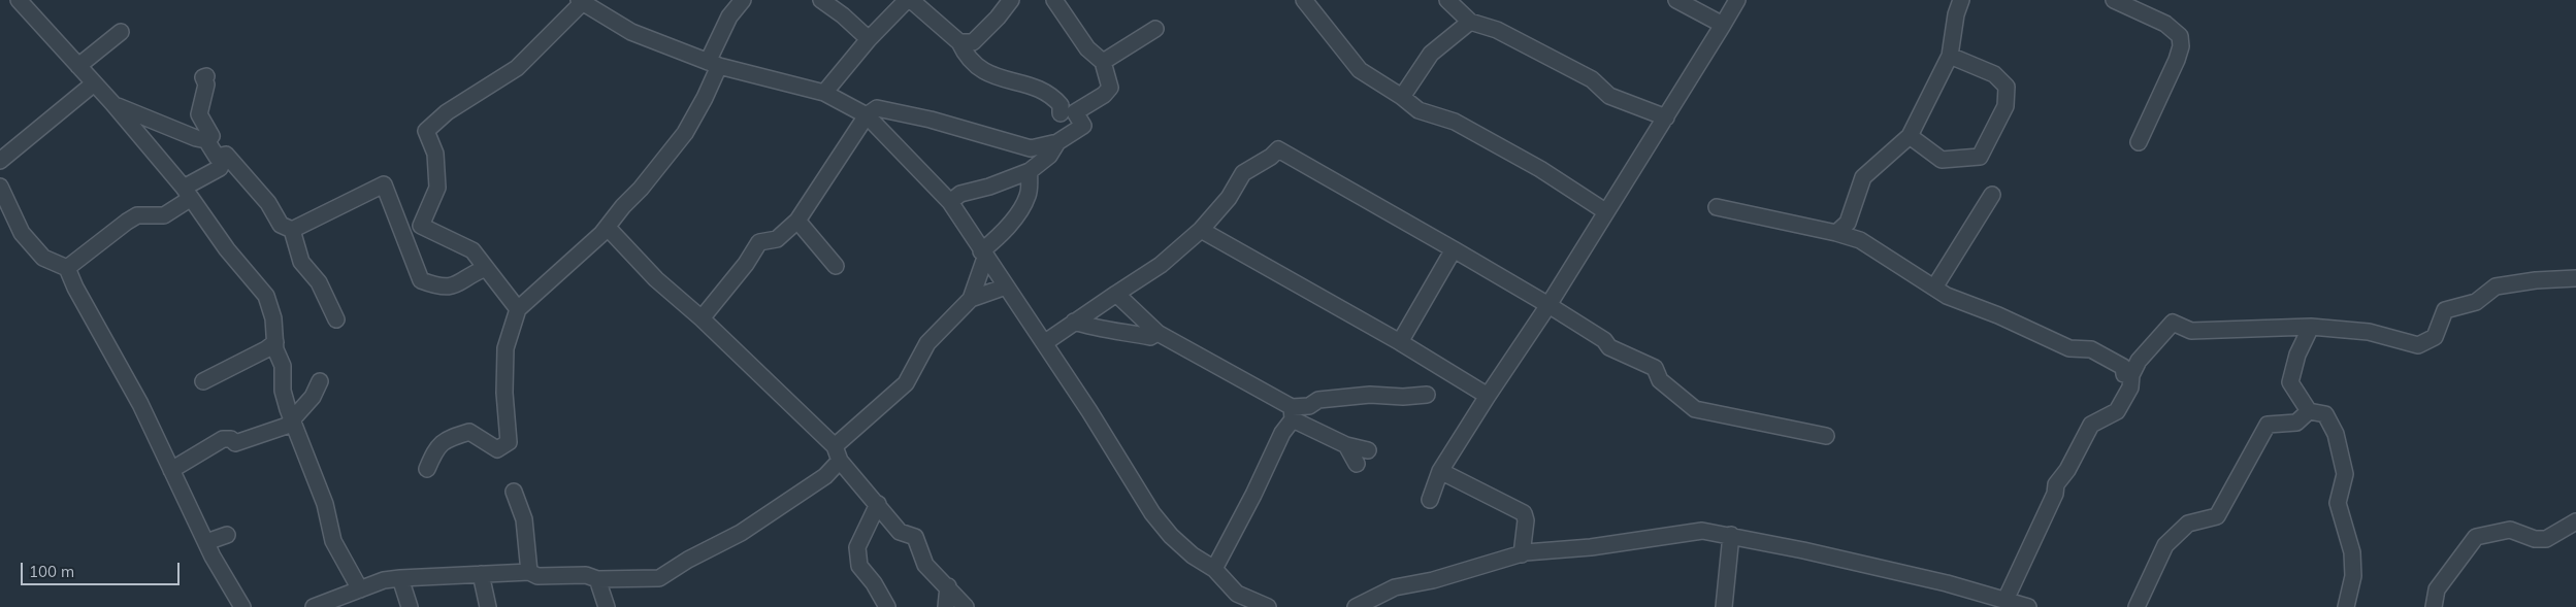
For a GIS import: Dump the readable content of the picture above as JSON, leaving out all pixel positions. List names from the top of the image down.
{
  "scale_bar": "100 m"
}
